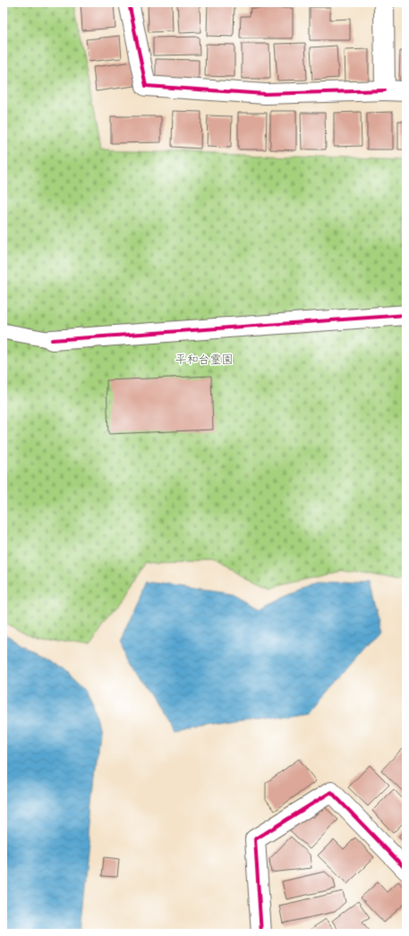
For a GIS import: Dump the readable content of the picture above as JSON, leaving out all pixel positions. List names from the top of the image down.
{
  "parks": ["平和台霊園"]
}
